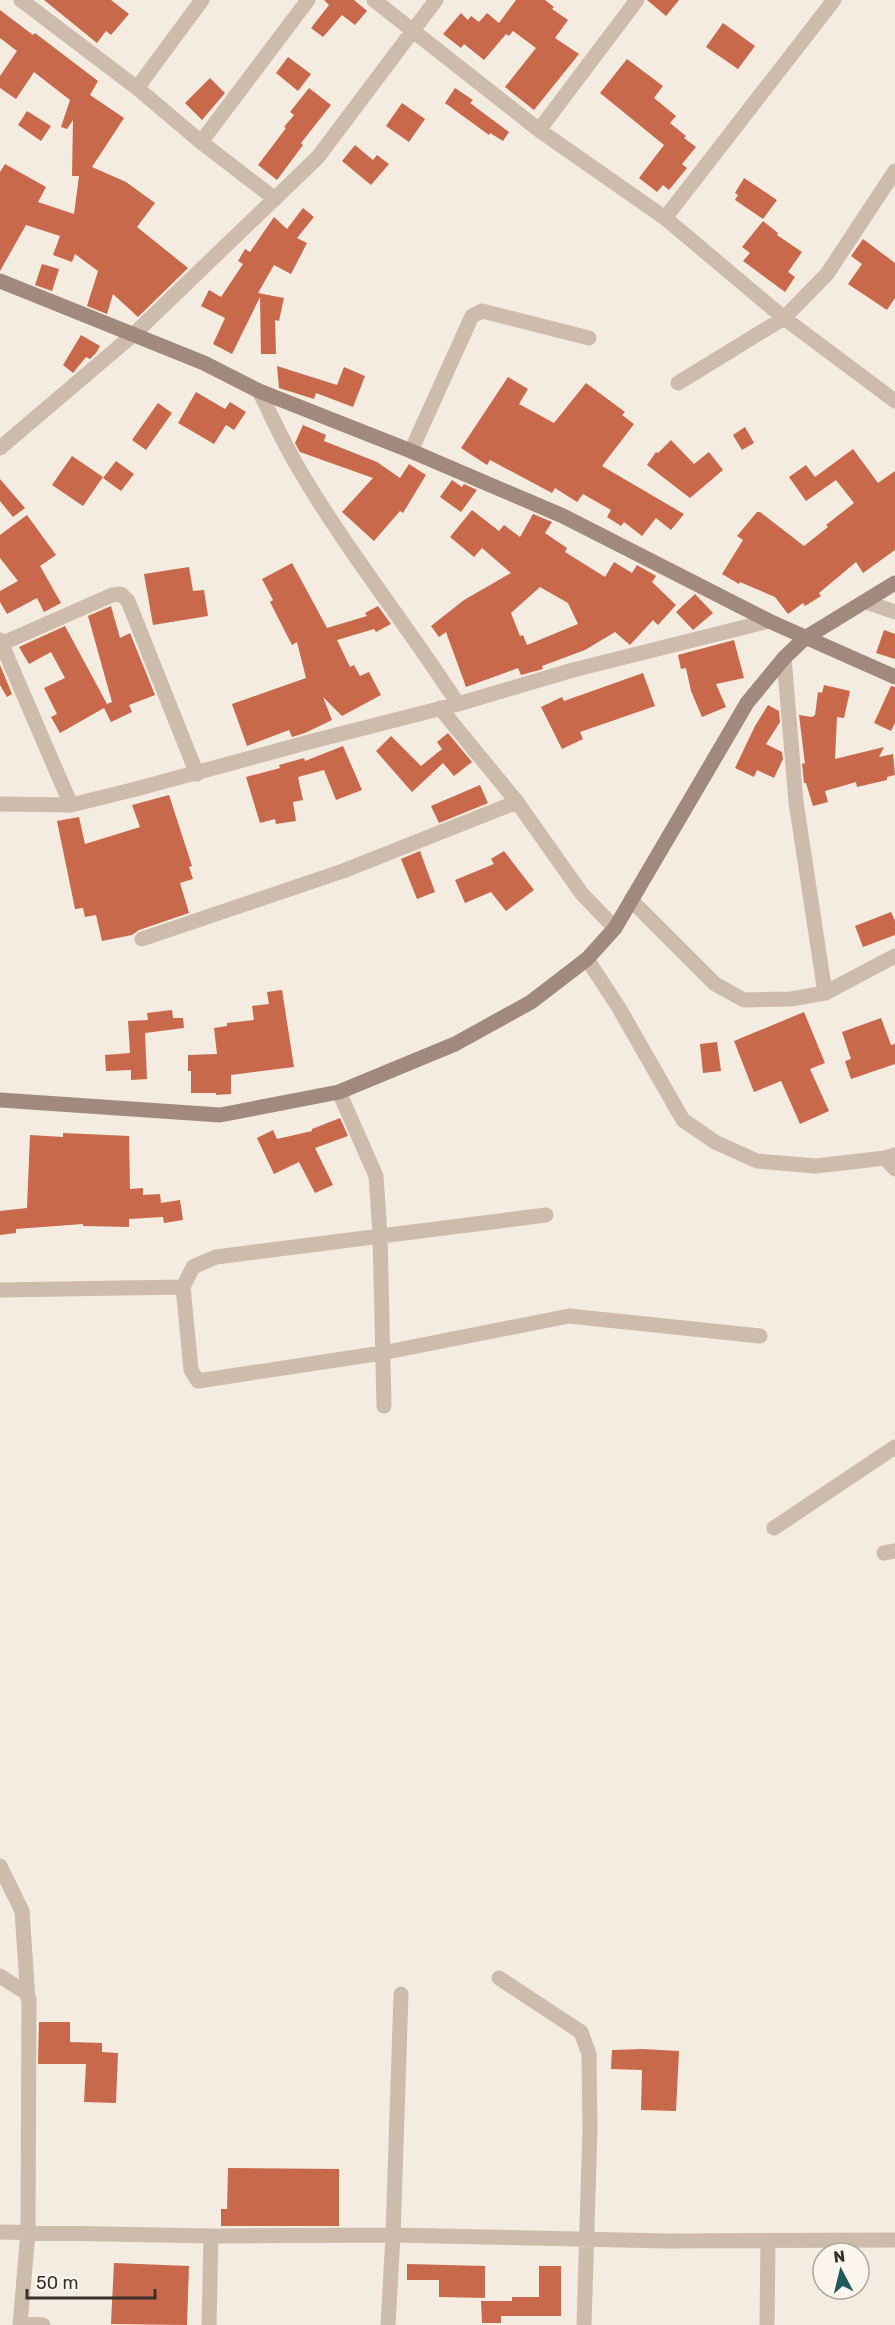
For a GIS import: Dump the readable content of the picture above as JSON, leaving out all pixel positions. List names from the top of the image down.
{
  "scale_bar": "50 m",
  "north": "top"
}
